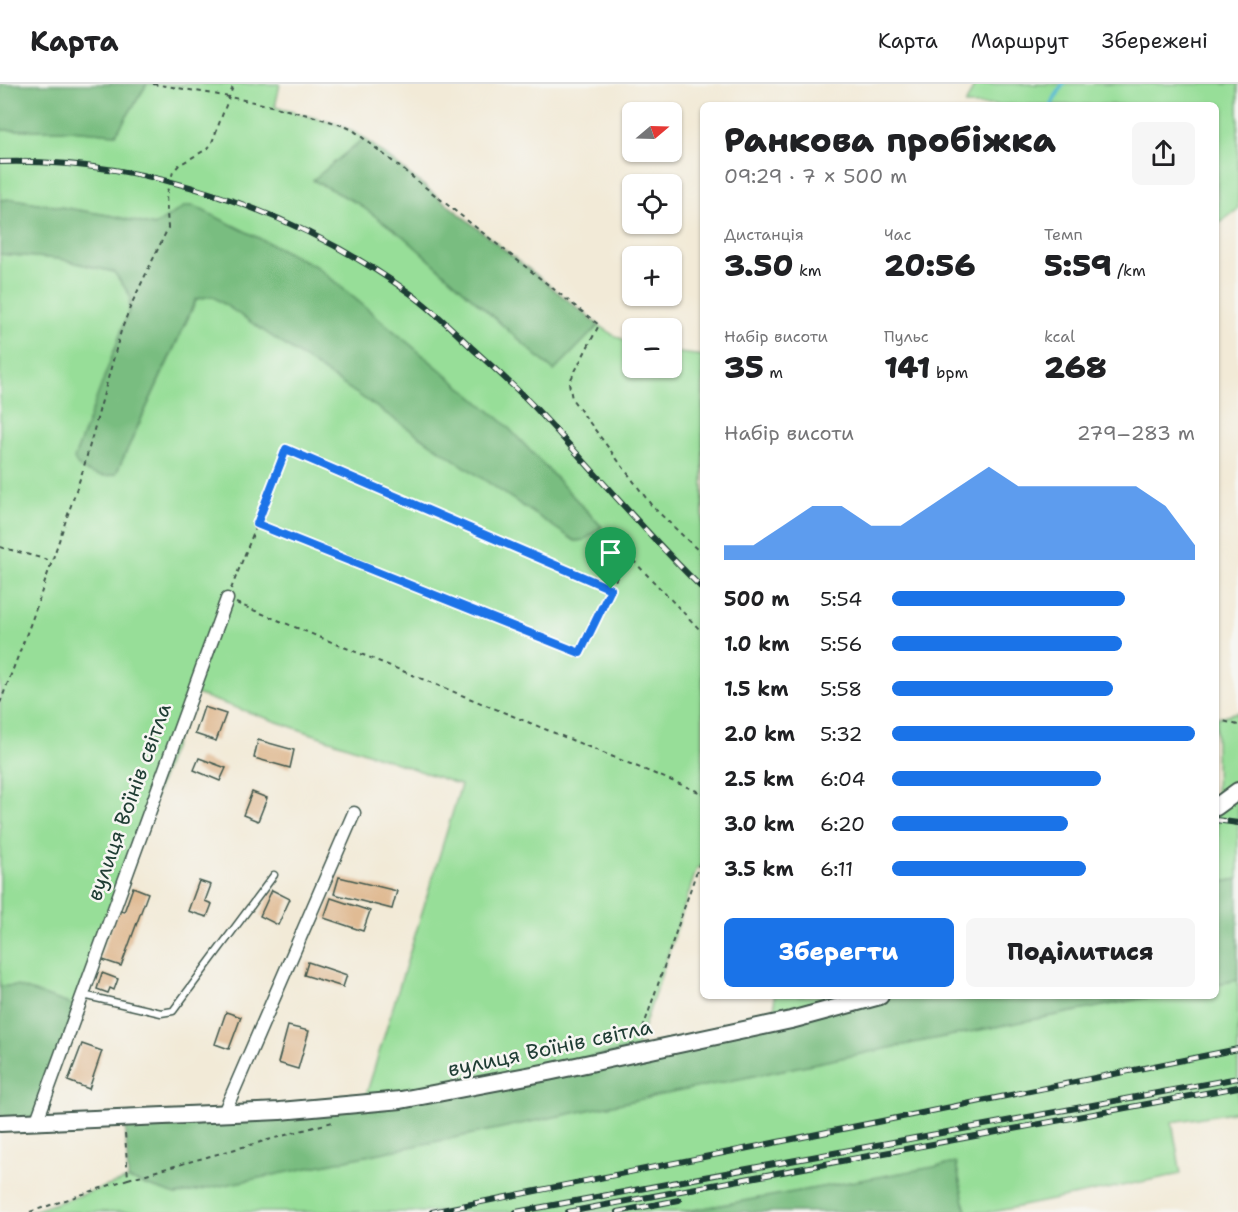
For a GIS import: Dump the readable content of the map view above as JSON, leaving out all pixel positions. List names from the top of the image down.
{
  "streets": {
    "street": ["вулиця Воїнів світла"]
  },
  "north": "right",
  "page": {
    "header": "Карта",
    "nav": ["Карта", "Маршрут", "Збережені"],
    "map_buttons": ["+", "−"],
    "heading": ["Ранкова пробіжка", "09:29 · 7 × 500 m"],
    "stats": [
      ["Дистанція", "3.50 km"],
      ["Час", "20:56"],
      ["Темп", "5:59 /km"],
      ["Набір висоти", "35 m"],
      ["Пульс", "141 bpm"],
      ["kcal", "268"]
    ],
    "chart": ["Набір висоти", "279–283 m"],
    "list": [
      {
        "name": "500 m",
        "note": "5:54"
      },
      {
        "name": "1.0 km",
        "note": "5:56"
      },
      {
        "name": "1.5 km",
        "note": "5:58"
      },
      {
        "name": "2.0 km",
        "note": "5:32"
      },
      {
        "name": "2.5 km",
        "note": "6:04"
      },
      {
        "name": "3.0 km",
        "note": "6:20"
      },
      {
        "name": "3.5 km",
        "note": "6:11"
      }
    ],
    "buttons": ["Зберегти", "Поділитися"]
  }
}
